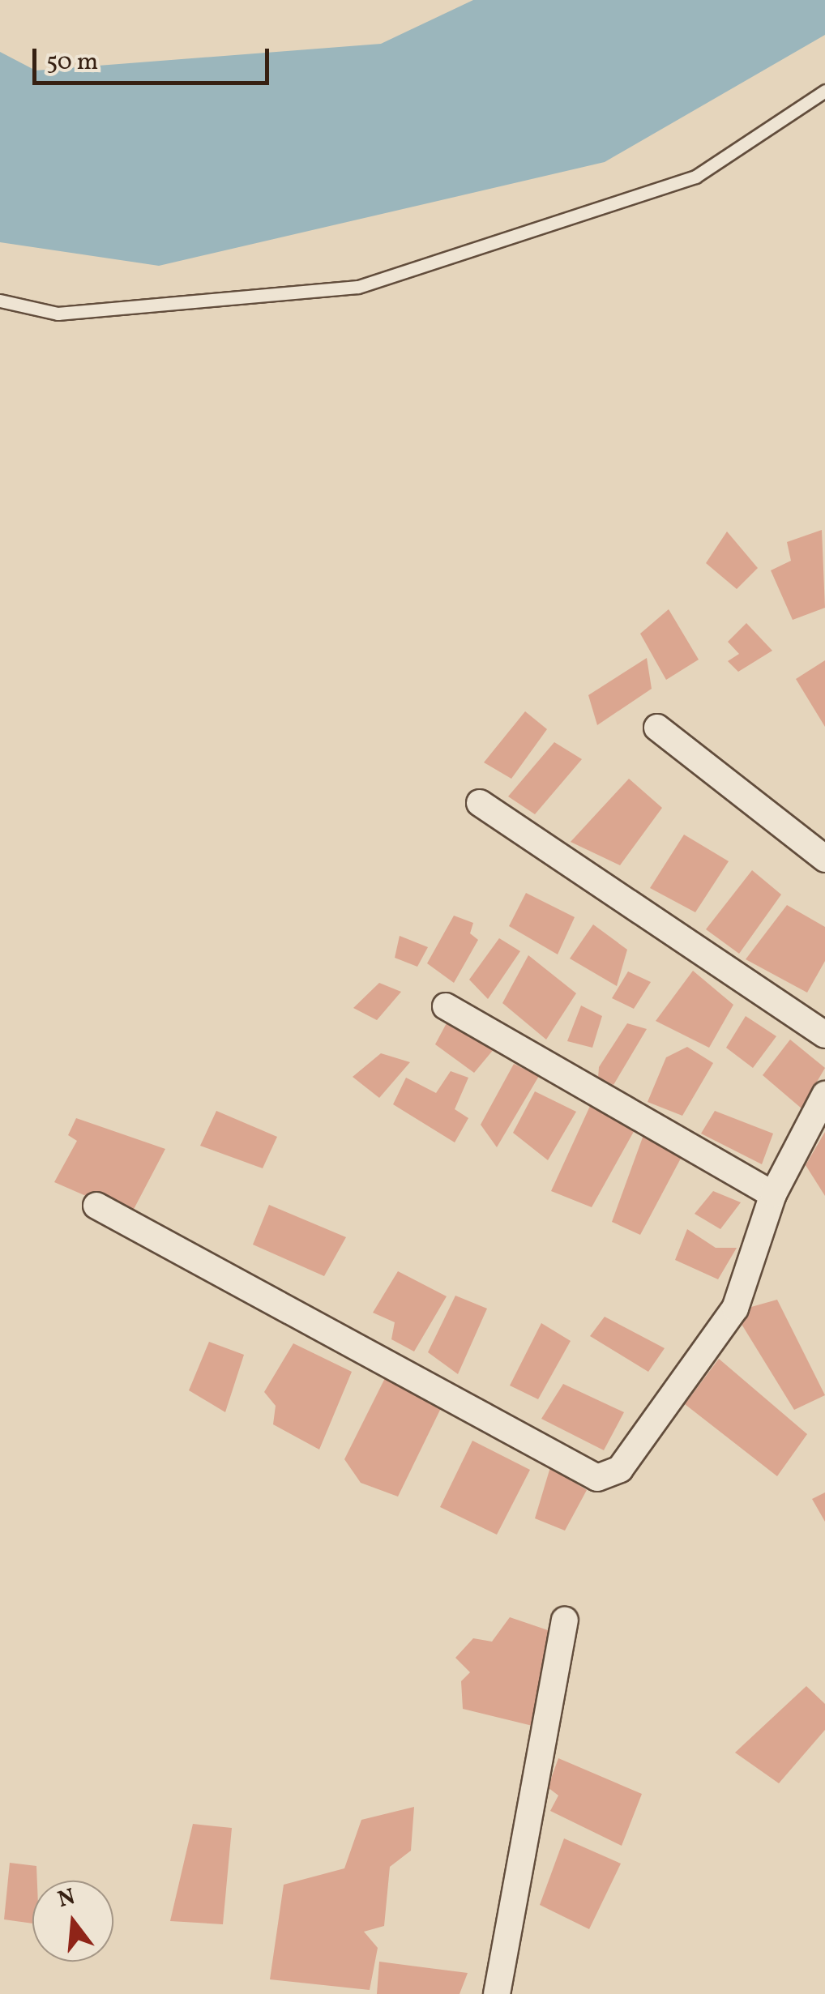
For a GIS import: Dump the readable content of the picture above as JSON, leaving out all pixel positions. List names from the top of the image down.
{
  "scale_bar": "50 m",
  "north": "top"
}
